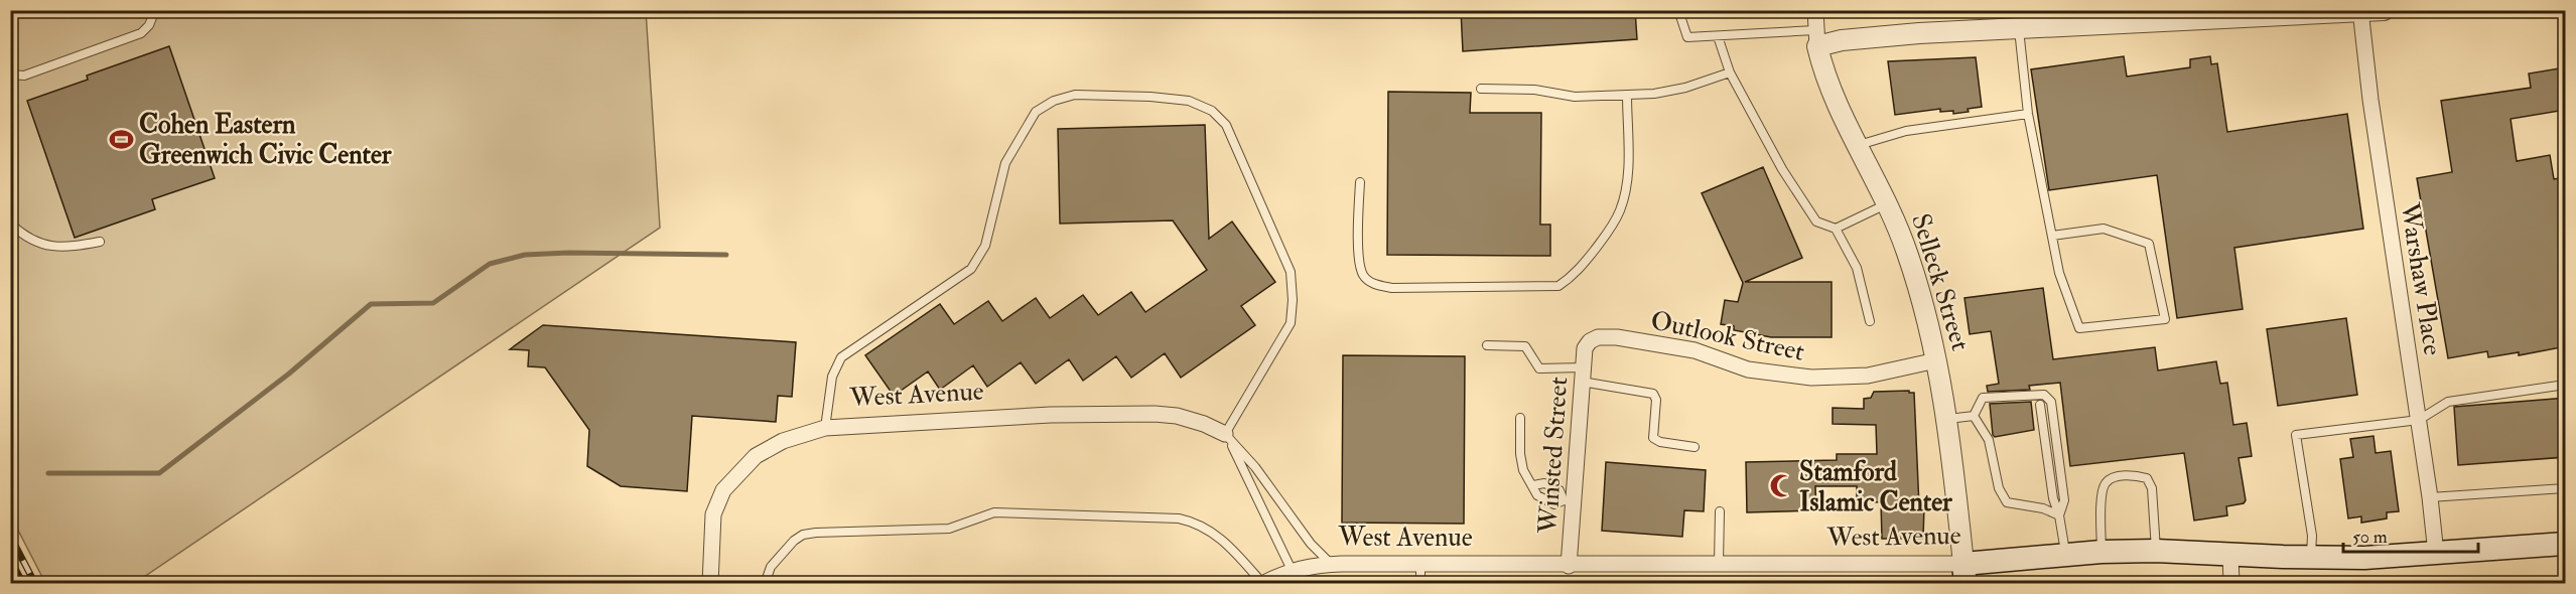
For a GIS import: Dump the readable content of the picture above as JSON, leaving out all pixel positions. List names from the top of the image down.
{
  "streets": {
    "main road": ["West Avenue"],
    "street": [
      "Warshaw Place",
      "Selleck Street",
      "Outlook Street",
      "Winsted Street"
    ]
  },
  "crossings": [
    ["Warshaw Place", "West Avenue"],
    ["Selleck Street", "Outlook Street"],
    ["Selleck Street", "West Avenue"],
    ["Outlook Street", "Winsted Street"],
    ["West Avenue", "Winsted Street"]
  ],
  "places": {
    "sports": ["Cohen Eastern Greenwich Civic Center"],
    "mosque": ["Stamford Islamic Center"]
  },
  "scale_bar": "50 m"
}
